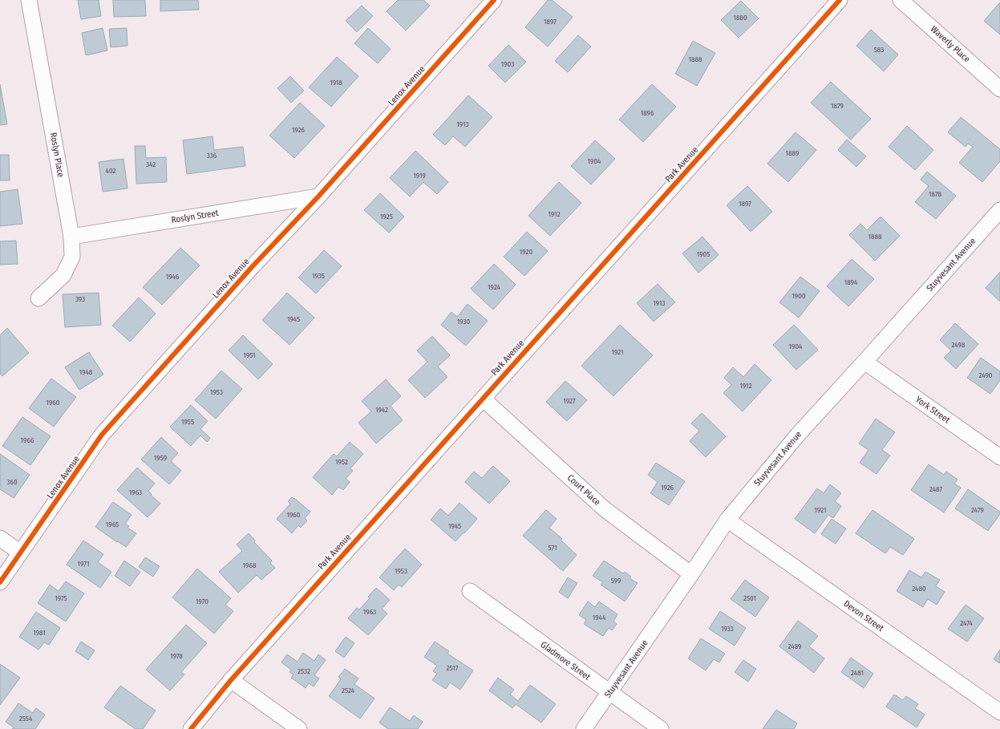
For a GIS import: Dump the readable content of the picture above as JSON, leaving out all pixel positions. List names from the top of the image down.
{
  "streets": {
    "street": [
      "Waverly Place",
      "Lenox Avenue",
      "Roslyn Place",
      "Park Avenue",
      "Roslyn Street",
      "Stuyvesant Avenue",
      "York Street",
      "Court Place",
      "Devon Street",
      "Gladmore Street"
    ]
  },
  "crossings": [
    ["Lenox Avenue", "Roslyn Street"],
    ["Roslyn Place", "Roslyn Street"],
    ["Park Avenue", "Court Place"],
    ["Stuyvesant Avenue", "York Street"],
    ["Stuyvesant Avenue", "Court Place"],
    ["Stuyvesant Avenue", "Devon Street"],
    ["Stuyvesant Avenue", "Gladmore Street"]
  ],
  "house_numbers": [
    "1880",
    "1897",
    "583",
    "1888",
    "1903",
    "1918",
    "1879",
    "1896",
    "1913",
    "1926",
    "1889",
    "336",
    "1904",
    "342",
    "402",
    "1919",
    "1878",
    "1897",
    "1912",
    "1925",
    "1888",
    "1920",
    "1905",
    "1935",
    "1946",
    "1894",
    "1924",
    "1900",
    "393",
    "1913",
    "1945",
    "1930",
    "2498",
    "1904",
    "1921",
    "1951",
    "1948",
    "2490",
    "1912",
    "1953",
    "1927",
    "1960",
    "1942",
    "1955",
    "1966",
    "1959",
    "1952",
    "360",
    "1926",
    "2487",
    "1963",
    "1921",
    "2479",
    "1960",
    "1965",
    "1945",
    "571",
    "1971",
    "1968",
    "1953",
    "599",
    "2480",
    "1975",
    "2501",
    "1970",
    "1963",
    "1944",
    "2474",
    "1933",
    "1981",
    "2489",
    "1978",
    "2517",
    "2532",
    "2481",
    "2524",
    "2554"
  ]
}
